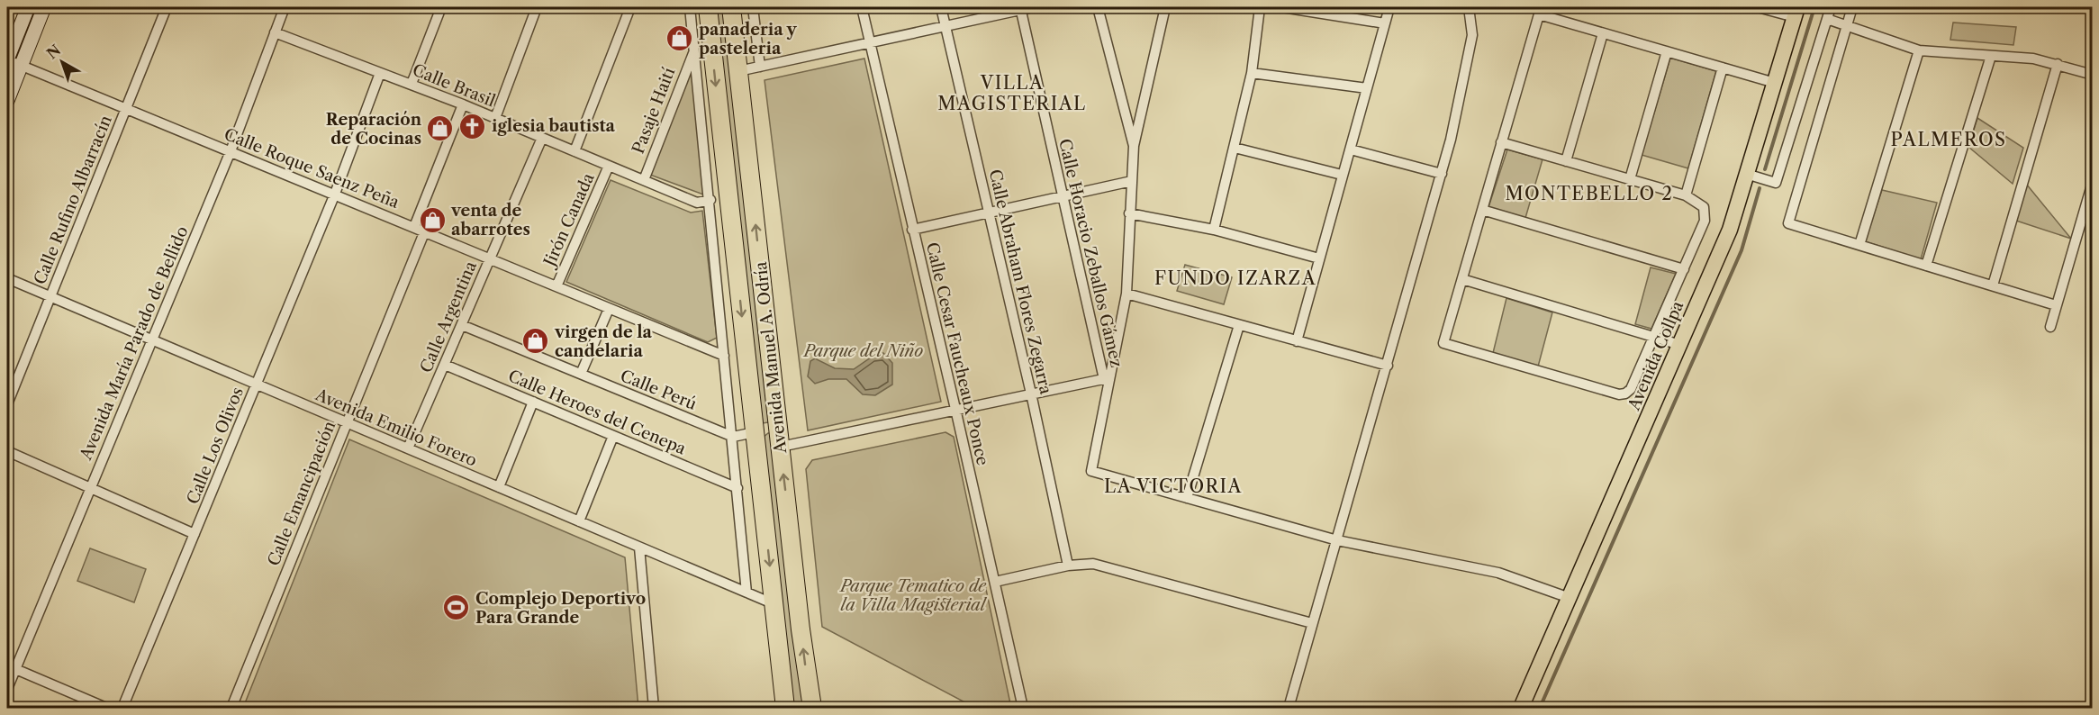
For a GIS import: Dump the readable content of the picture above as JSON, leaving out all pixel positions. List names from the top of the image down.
{
  "streets": {
    "highway": ["Avenida Manuel A. Odría"],
    "main road": ["Avenida Collpa"],
    "street": [
      "Calle Brasil",
      "Pasaje Haití",
      "Calle Roque Saenz Peña",
      "Calle Rufino Albarracín",
      "Jirón Canada",
      "Calle Horacio Zeballos Gámez",
      "Calle Abraham Flores Zegarra",
      "Calle Argentina",
      "Avenida María Parado de Bellido",
      "Calle Cesar Faucheaux Ponce",
      "Calle Perú",
      "Calle Heroes del Cenepa",
      "Avenida Emilio Forero",
      "Calle Los Olivos",
      "Calle Emancipación"
    ]
  },
  "crossings": [
    ["Calle Brasil", "Pasaje Haití"],
    ["Calle Brasil", "Jirón Canada"],
    ["Calle Brasil", "Calle Argentina"],
    ["Calle Brasil", "Avenida María Parado de Bellido"],
    ["Calle Brasil", "Calle Los Olivos"],
    ["Calle Roque Saenz Peña", "Calle Rufino Albarracín"],
    ["Calle Roque Saenz Peña", "Jirón Canada"],
    ["Calle Roque Saenz Peña", "Calle Argentina"],
    ["Calle Roque Saenz Peña", "Avenida María Parado de Bellido"],
    ["Calle Roque Saenz Peña", "Calle Los Olivos"],
    ["Calle Roque Saenz Peña", "Calle Emancipación"],
    ["Calle Rufino Albarracín", "Avenida Emilio Forero"],
    ["Calle Argentina", "Calle Perú"],
    ["Calle Argentina", "Calle Heroes del Cenepa"],
    ["Calle Argentina", "Avenida Emilio Forero"],
    ["Avenida María Parado de Bellido", "Avenida Emilio Forero"],
    ["Avenida Manuel A. Odría", "Avenida Emilio Forero"],
    ["Avenida Emilio Forero", "Calle Los Olivos"],
    ["Avenida Emilio Forero", "Calle Emancipación"]
  ],
  "districts": [
    "VILLA MAGISTERIAL",
    "PALMEROS",
    "MONTEBELLO 2",
    "FUNDO IZARZA",
    "LA VICTORIA"
  ],
  "parks": ["Parque del Niño", "Parque Tematico de la Villa Magisterial"],
  "places": {
    "shop": [
      "panaderia y pasteleria",
      "Reparación de Cocinas",
      "venta de abarrotes",
      "virgen de la candelaria"
    ],
    "church": ["iglesia bautista"],
    "sports": ["Complejo Deportivo Para Grande"]
  },
  "north": "top left"
}
